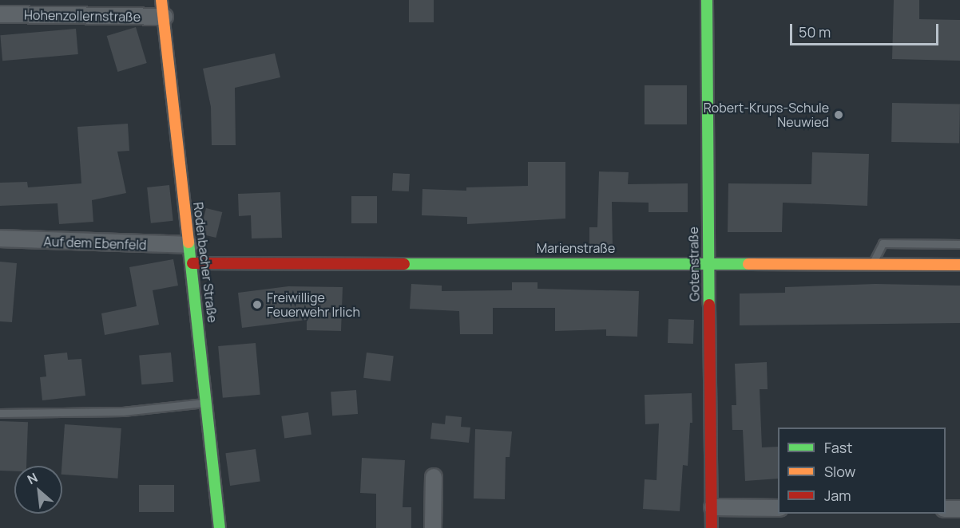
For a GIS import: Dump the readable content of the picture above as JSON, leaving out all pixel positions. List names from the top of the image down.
{
  "streets": {
    "street": [
      "Hohenzollernstraße",
      "Auf dem Ebenfeld",
      "Marienstraße",
      "Rodenbacher Straße",
      "Gotenstraße"
    ]
  },
  "crossings": [
    ["Hohenzollernstraße", "Rodenbacher Straße"],
    ["Auf dem Ebenfeld", "Rodenbacher Straße"],
    ["Marienstraße", "Rodenbacher Straße"],
    ["Marienstraße", "Gotenstraße"]
  ],
  "places": ["Robert-Krups-Schule Neuwied", "Freiwillige Feuerwehr Irlich"],
  "legend": ["Fast", "Slow", "Jam"],
  "scale_bar": "50 m",
  "north": "top left"
}
